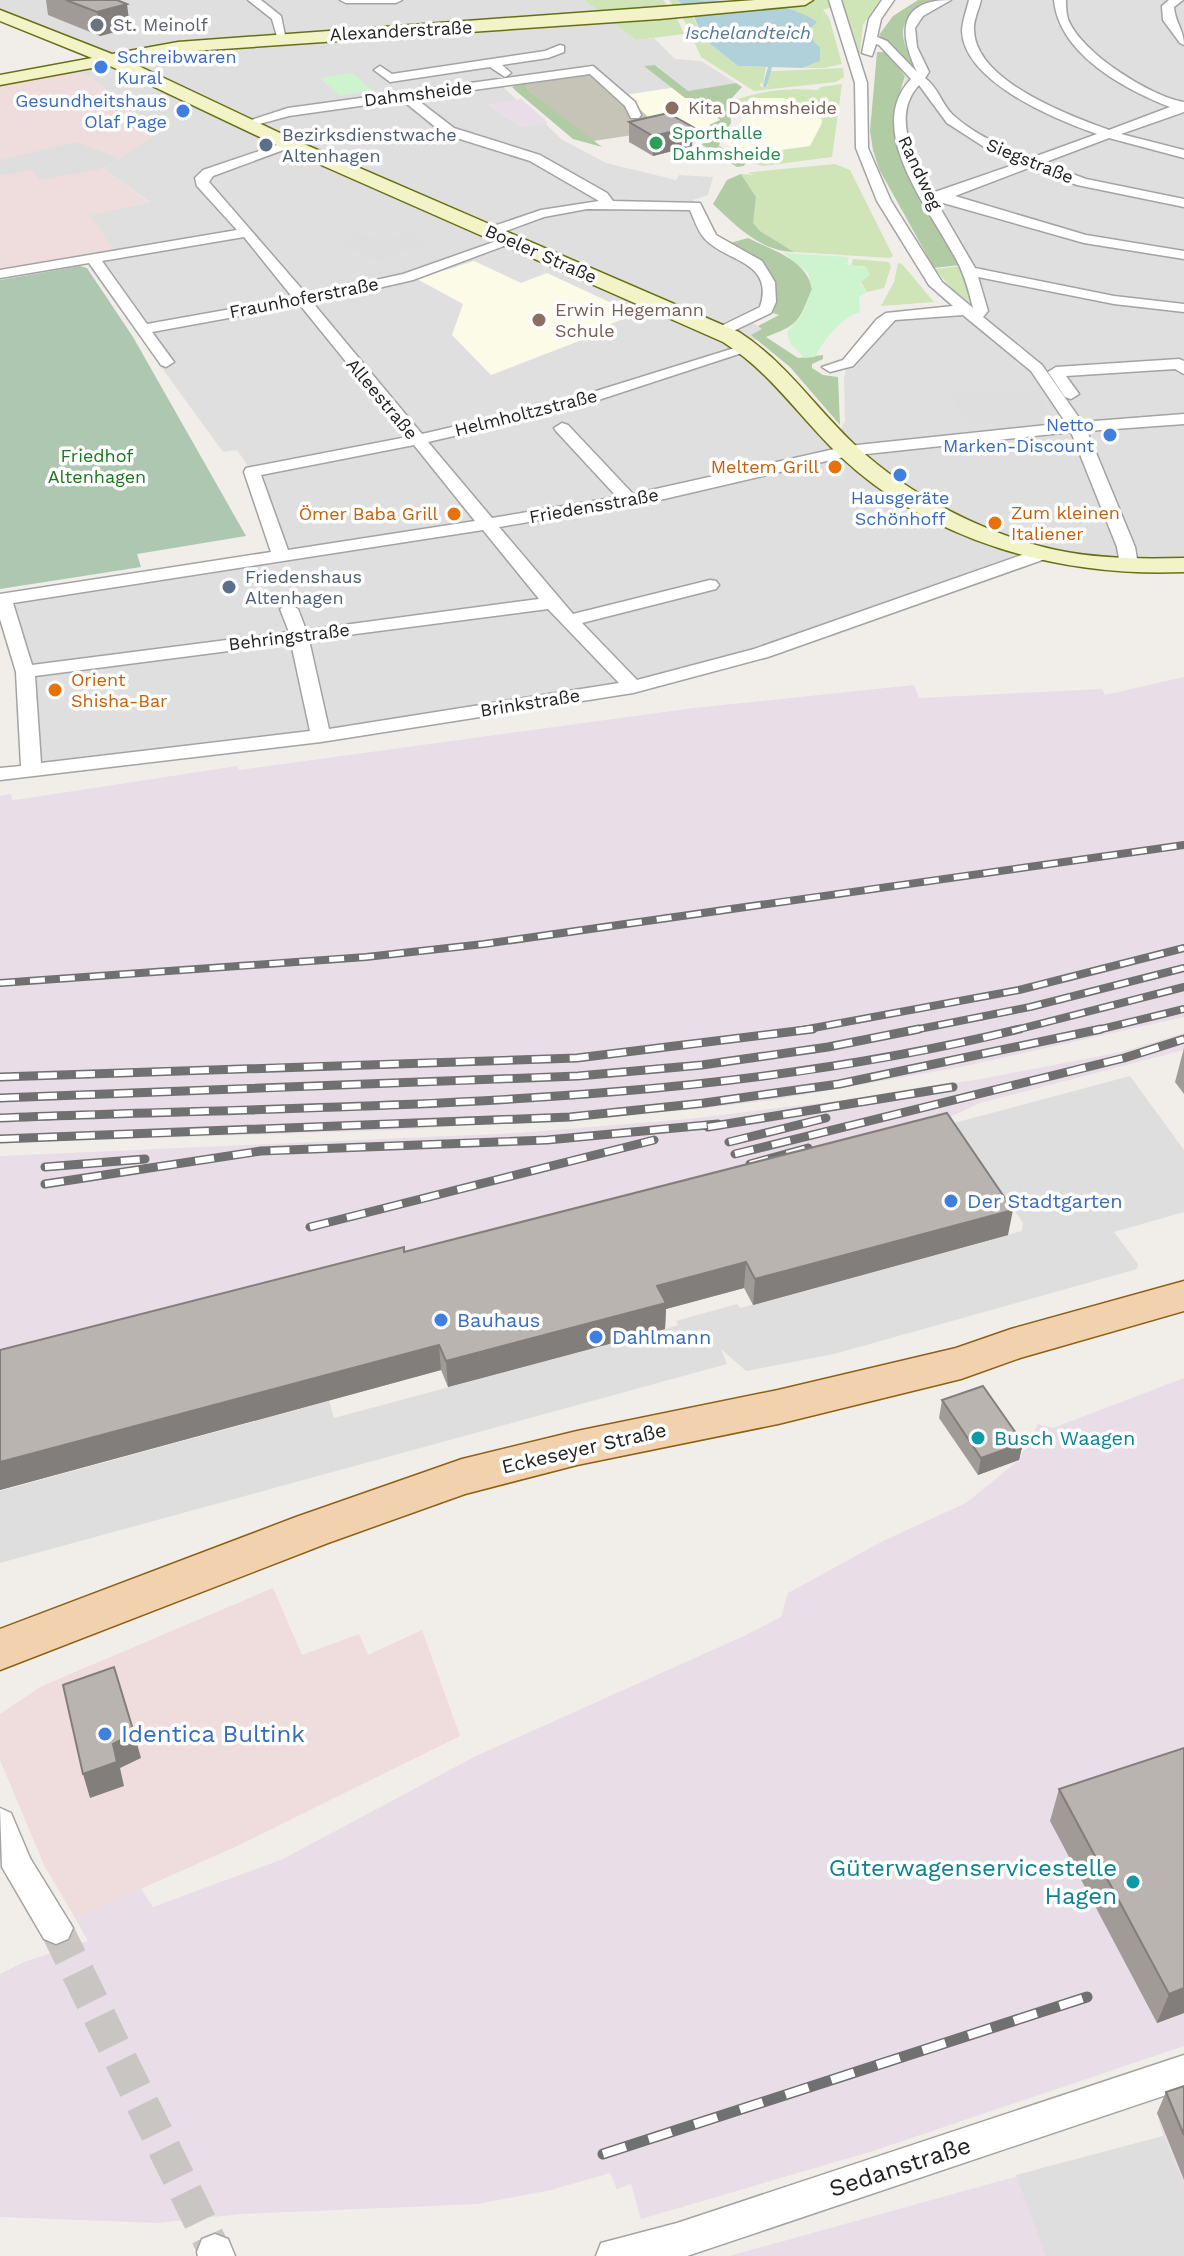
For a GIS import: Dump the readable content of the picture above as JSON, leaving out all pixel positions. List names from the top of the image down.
{
  "streets": {
    "main road": ["Eckeseyer Straße"],
    "street": [
      "Alexanderstraße",
      "Dahmsheide",
      "Siegstraße",
      "Randweg",
      "Boeler Straße",
      "Fraunhoferstraße",
      "Alleestraße",
      "Helmholtzstraße",
      "Friedensstraße",
      "Behringstraße",
      "Brinkstraße",
      "Sedanstraße"
    ]
  },
  "crossings": [
    ["Alexanderstraße", "Boeler Straße"],
    ["Dahmsheide", "Boeler Straße"],
    ["Siegstraße", "Randweg"],
    ["Boeler Straße", "Fraunhoferstraße"],
    ["Boeler Straße", "Alleestraße"],
    ["Boeler Straße", "Helmholtzstraße"],
    ["Boeler Straße", "Friedensstraße"],
    ["Boeler Straße", "Brinkstraße"],
    ["Fraunhoferstraße", "Alleestraße"],
    ["Alleestraße", "Helmholtzstraße"],
    ["Alleestraße", "Friedensstraße"],
    ["Alleestraße", "Behringstraße"],
    ["Alleestraße", "Brinkstraße"],
    ["Helmholtzstraße", "Friedensstraße"],
    ["Friedensstraße", "Behringstraße"]
  ],
  "water": ["Ischelandteich"],
  "parks": ["Friedhof Altenhagen"],
  "places": [
    "St. Meinolf",
    "Schreibwaren Kural",
    "Kita Dahmsheide",
    "Gesundheitshaus Olaf Page",
    "Sporthalle Dahmsheide",
    "Bezirksdienstwache Altenhagen",
    "Erwin Hegemann Schule",
    "Netto Marken-Discount",
    "Meltem Grill",
    "Hausgeräte Schönhoff",
    "Ömer Baba Grill",
    "Zum kleinen Italiener",
    "Friedenshaus Altenhagen",
    "Orient Shisha-Bar",
    "Der Stadtgarten",
    "Bauhaus",
    "Dahlmann",
    "Busch Waagen",
    "Identica Bultink",
    "Güterwagenservicestelle Hagen"
  ]
}
